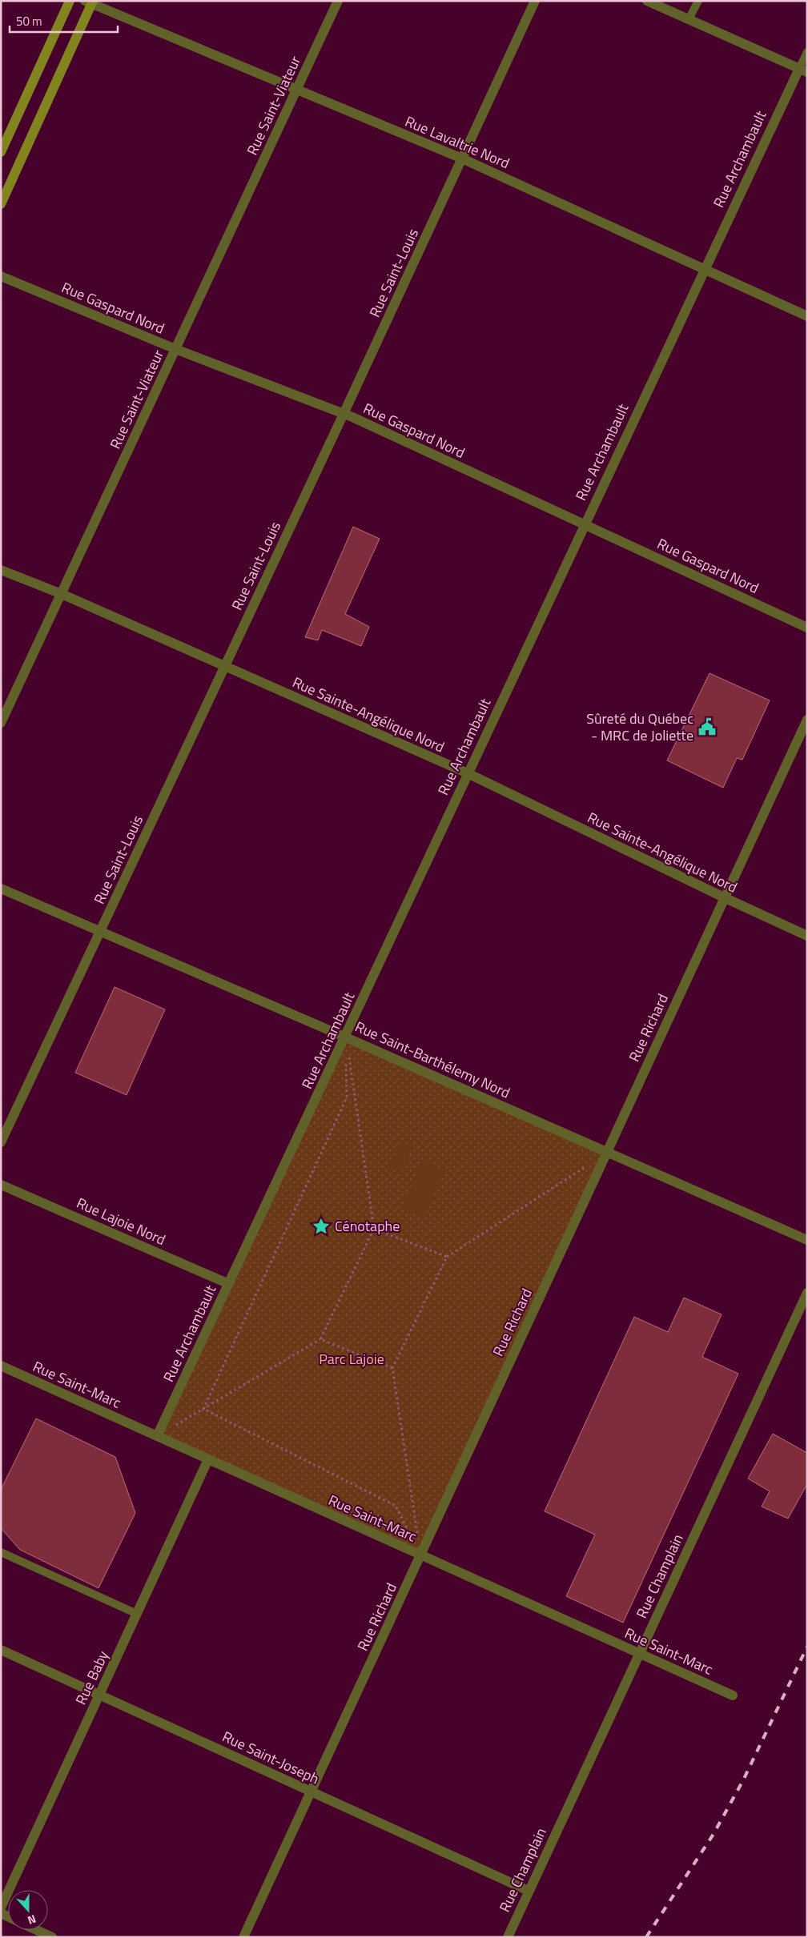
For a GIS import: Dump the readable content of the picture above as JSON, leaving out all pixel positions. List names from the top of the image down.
{
  "streets": {
    "street": [
      "Rue Saint-Viateur",
      "Rue Lavaltrie Nord",
      "Rue Archambault",
      "Rue Saint-Louis",
      "Rue Gaspard Nord",
      "Rue Sainte-Angélique Nord",
      "Rue Richard",
      "Rue Saint-Barthélemy Nord",
      "Rue Lajoie Nord",
      "Rue Saint-Marc",
      "Rue Champlain",
      "Rue Baby",
      "Rue Saint-Joseph"
    ]
  },
  "crossings": [
    ["Rue Saint-Viateur", "Rue Lavaltrie Nord"],
    ["Rue Saint-Viateur", "Rue Gaspard Nord"],
    ["Rue Saint-Viateur", "Rue Sainte-Angélique Nord"],
    ["Rue Lavaltrie Nord", "Rue Archambault"],
    ["Rue Lavaltrie Nord", "Rue Saint-Louis"],
    ["Rue Archambault", "Rue Gaspard Nord"],
    ["Rue Archambault", "Rue Sainte-Angélique Nord"],
    ["Rue Archambault", "Rue Saint-Barthélemy Nord"],
    ["Rue Archambault", "Rue Lajoie Nord"],
    ["Rue Archambault", "Rue Saint-Marc"],
    ["Rue Saint-Louis", "Rue Gaspard Nord"],
    ["Rue Saint-Louis", "Rue Sainte-Angélique Nord"],
    ["Rue Saint-Louis", "Rue Saint-Barthélemy Nord"],
    ["Rue Sainte-Angélique Nord", "Rue Richard"],
    ["Rue Richard", "Rue Saint-Barthélemy Nord"],
    ["Rue Richard", "Rue Saint-Marc"],
    ["Rue Richard", "Rue Saint-Joseph"],
    ["Rue Saint-Marc", "Rue Champlain"],
    ["Rue Saint-Marc", "Rue Baby"],
    ["Rue Champlain", "Rue Saint-Joseph"],
    ["Rue Baby", "Rue Saint-Joseph"]
  ],
  "parks": ["Parc Lajoie"],
  "places": {
    "public building": ["Sûreté du Québec - MRC de Joliette"],
    "place": ["Cénotaphe"]
  },
  "scale_bar": "50 m",
  "north": "bottom"
}
